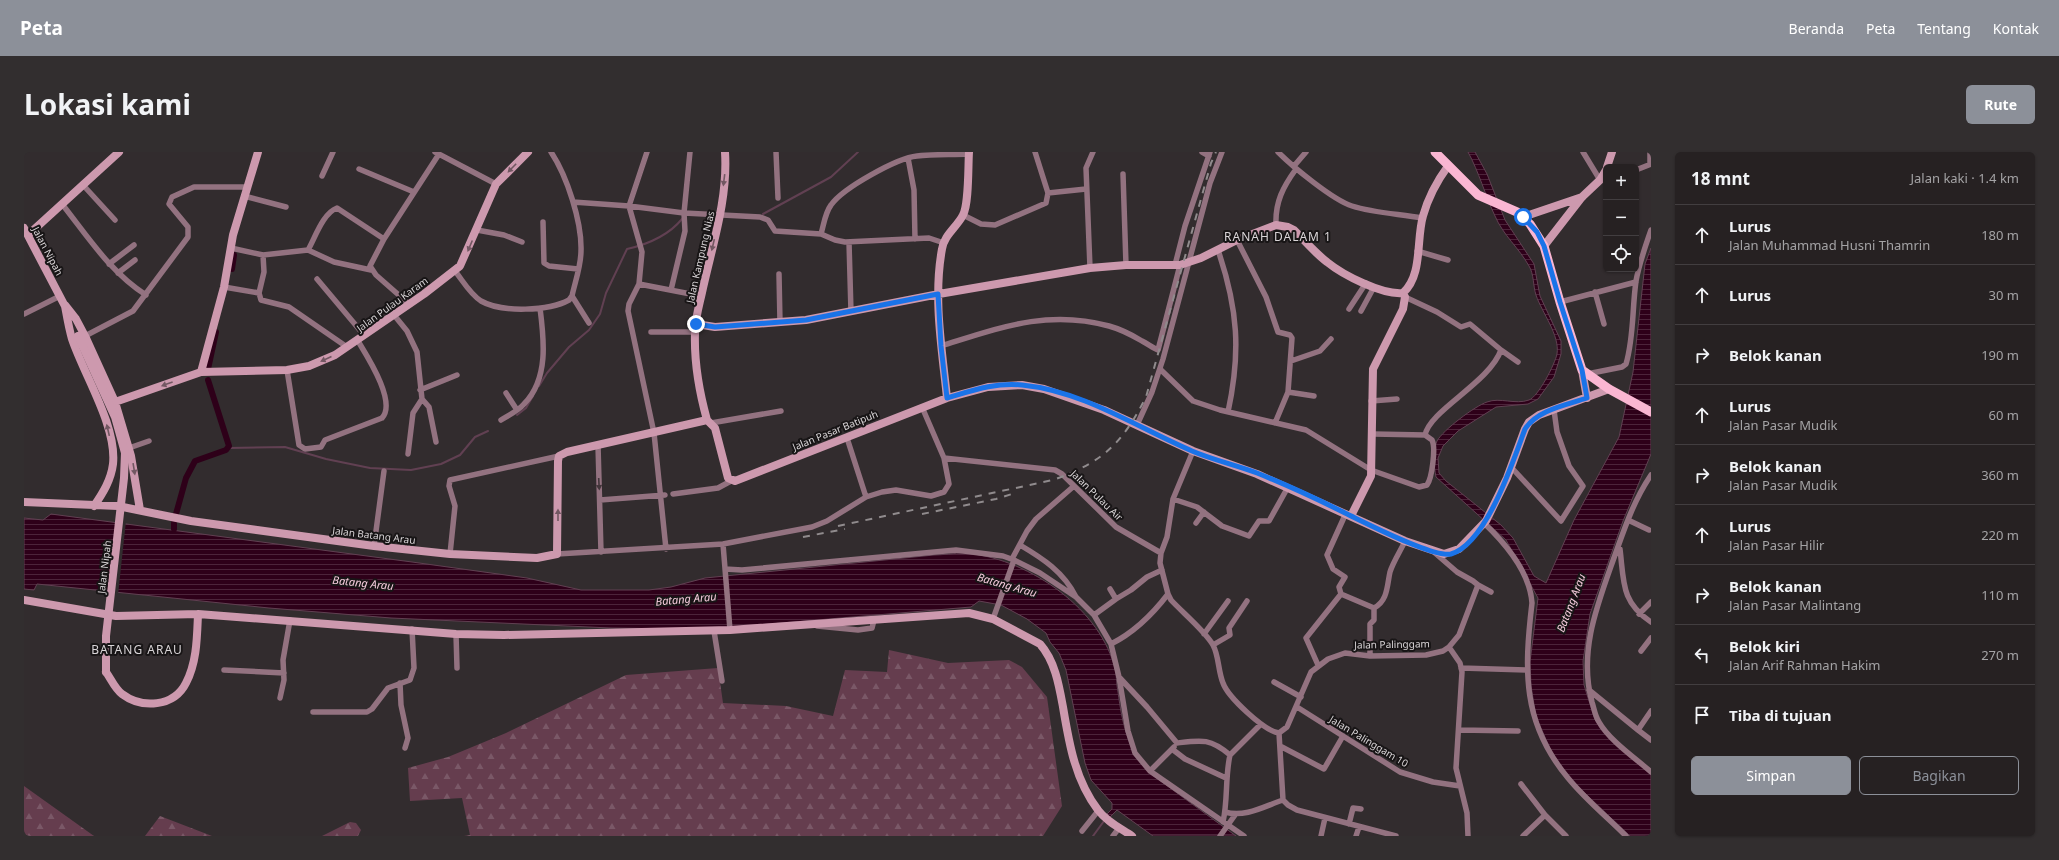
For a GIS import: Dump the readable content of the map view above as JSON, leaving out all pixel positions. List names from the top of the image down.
{
  "streets": {
    "street": [
      "Jalan Nipah",
      "Jalan Kampung Nias",
      "Jalan Pulau Karam",
      "Jalan Pasar Batipuh",
      "Jalan Pulau Air",
      "Jalan Batang Arau",
      "Jalan Palinggam",
      "Jalan Palinggam 10"
    ]
  },
  "crossings": [
    ["Jalan Nipah", "Jalan Pulau Karam"],
    ["Jalan Nipah", "Jalan Batang Arau"],
    ["Jalan Kampung Nias", "Jalan Pasar Batipuh"],
    ["Jalan Pasar Batipuh", "Jalan Batang Arau"],
    ["Jalan Pulau Air", "Jalan Batang Arau"],
    ["Jalan Palinggam", "Jalan Palinggam 10"]
  ],
  "one_way": ["Jalan Pulau Karam"],
  "districts": ["RANAH DALAM 1", "BATANG ARAU"],
  "water": ["Batang Arau"],
  "page": {
    "header": "Peta",
    "nav": [
      "Beranda",
      "Peta",
      "Tentang",
      "Kontak"
    ],
    "title": "Lokasi kami",
    "buttons": [
      "Rute",
      ["Simpan", "Bagikan"]
    ],
    "heading": ["18 mnt", "Jalan kaki · 1.4 km"],
    "map_buttons": ["+", "−"],
    "list": [
      ["Lurus", "Jalan Muhammad Husni Thamrin", "180 m"],
      ["Lurus", "30 m"],
      ["Belok kanan", "190 m"],
      ["Lurus", "Jalan Pasar Mudik", "60 m"],
      ["Belok kanan", "Jalan Pasar Mudik", "360 m"],
      ["Lurus", "Jalan Pasar Hilir", "220 m"],
      ["Belok kanan", "Jalan Pasar Malintang", "110 m"],
      ["Belok kiri", "Jalan Arif Rahman Hakim", "270 m"],
      "Tiba di tujuan"
    ]
  }
}
